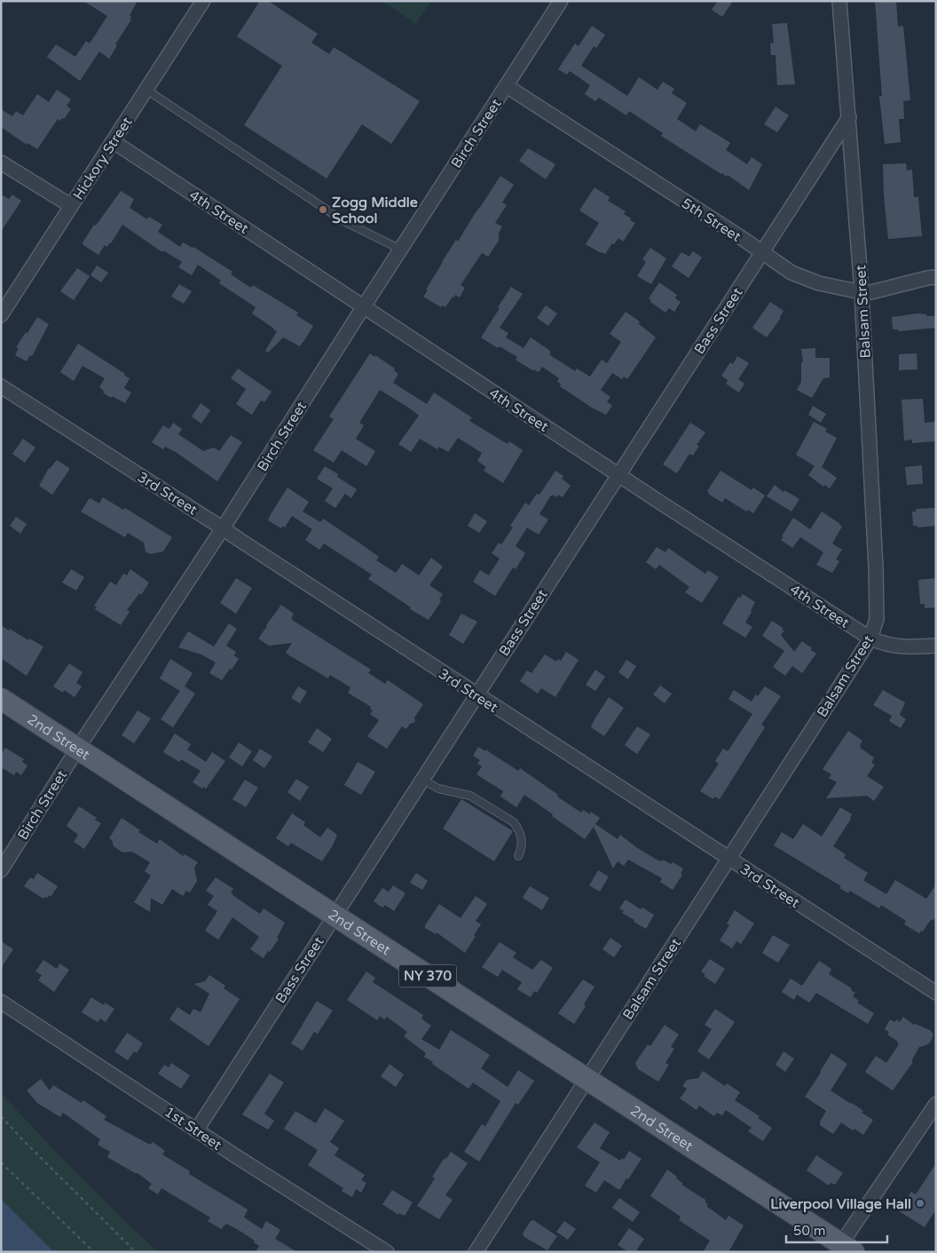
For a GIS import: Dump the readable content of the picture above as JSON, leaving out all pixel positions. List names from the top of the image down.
{
  "streets": {
    "main road": ["2nd Street", "NY 370"],
    "street": [
      "Birch Street",
      "Hickory Street",
      "4th Street",
      "5th Street",
      "Balsam Street",
      "Bass Street",
      "3rd Street",
      "1st Street"
    ]
  },
  "crossings": [
    ["Birch Street", "4th Street"],
    ["Birch Street", "5th Street"],
    ["Birch Street", "3rd Street"],
    ["Birch Street", "2nd Street"],
    ["Hickory Street", "4th Street"],
    ["4th Street", "Balsam Street"],
    ["4th Street", "Bass Street"],
    ["5th Street", "Balsam Street"],
    ["5th Street", "Bass Street"],
    ["Balsam Street", "Bass Street"],
    ["Balsam Street", "3rd Street"],
    ["Balsam Street", "2nd Street"],
    ["Bass Street", "3rd Street"],
    ["Bass Street", "2nd Street"],
    ["Bass Street", "1st Street"]
  ],
  "places": ["Zogg Middle School", "Liverpool Village Hall"],
  "scale_bar": "50 m"
}
